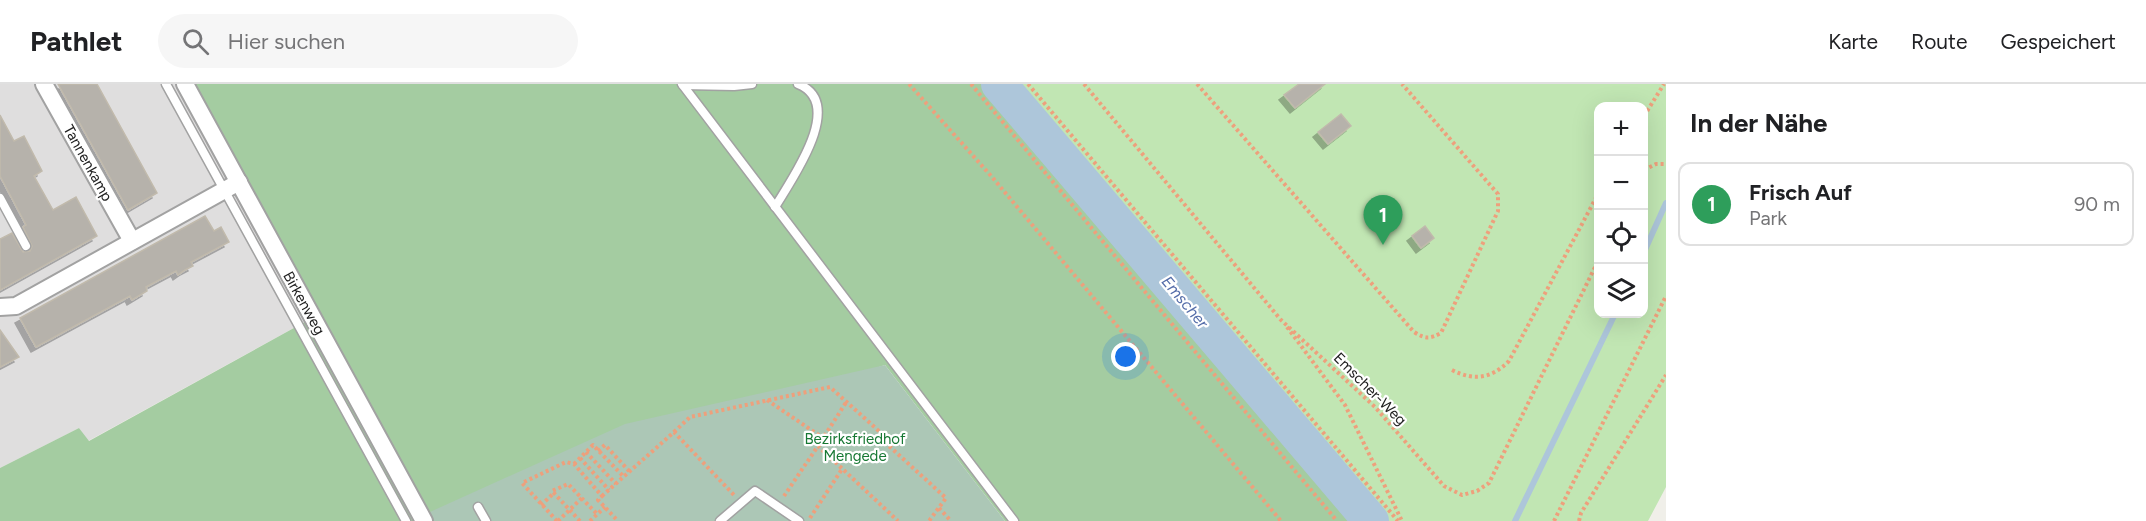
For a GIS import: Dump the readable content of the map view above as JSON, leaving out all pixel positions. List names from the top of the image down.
{
  "streets": {
    "street": ["Tannenkamp", "Birkenweg"],
    "path": ["Emscher-Weg"]
  },
  "water": ["Emscher"],
  "parks": ["Bezirksfriedhof Mengede"],
  "page": {
    "header": "Pathlet",
    "search": "Hier suchen",
    "nav": ["Karte", "Route", "Gespeichert"],
    "heading": "In der Nähe",
    "map_buttons": ["+", "−"],
    "list": [
      {
        "mark": "1",
        "name": "Frisch Auf",
        "note": "Park",
        "value": "90 m"
      }
    ],
    "pins": "1"
  }
}
